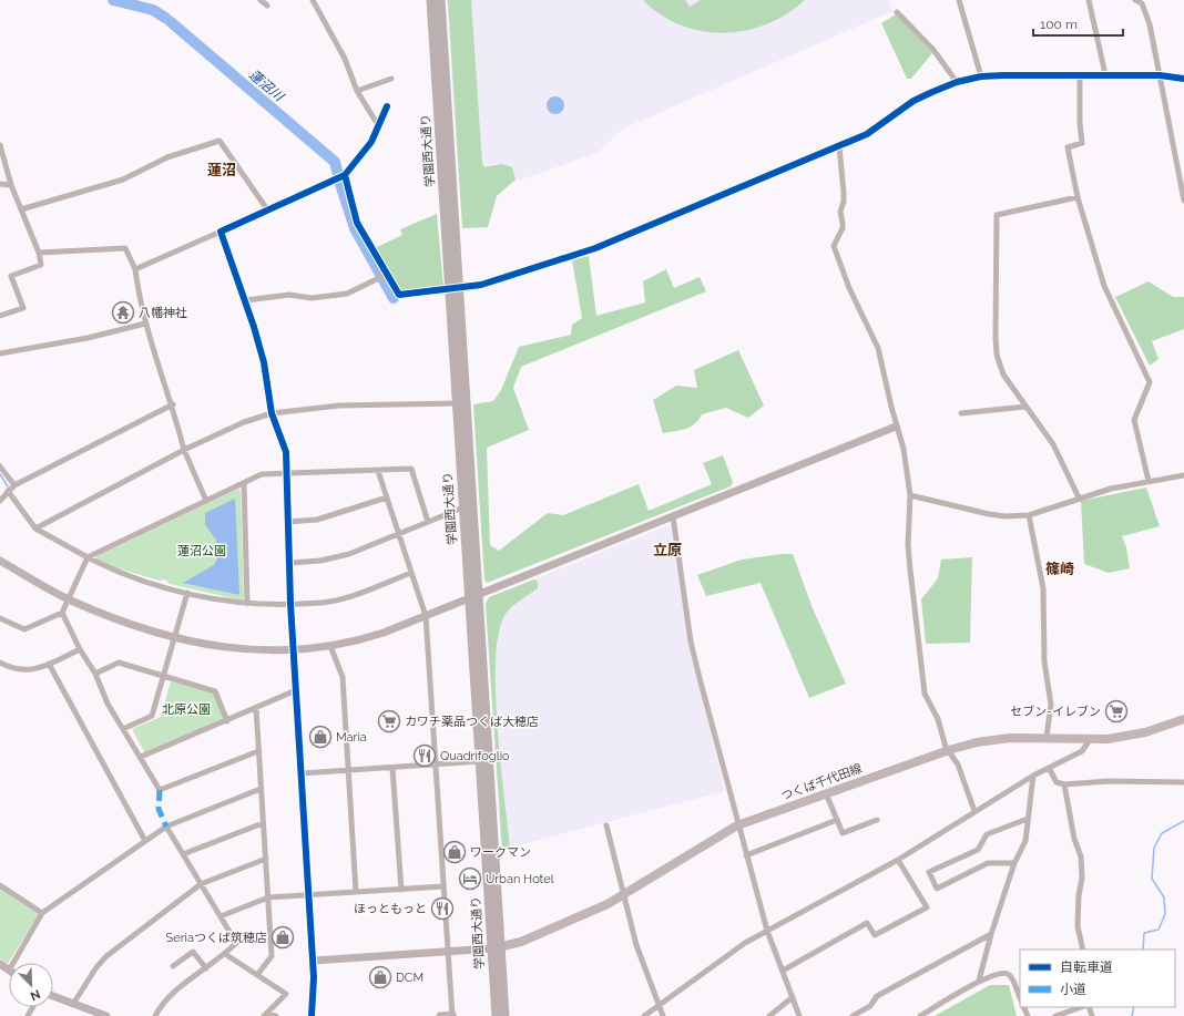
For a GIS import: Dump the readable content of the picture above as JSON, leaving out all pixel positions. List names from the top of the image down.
{
  "streets": {
    "highway": ["学園西大通り"],
    "main road": ["つくば千代田線"]
  },
  "crossings": [
    ["学園西大通り", "つくば千代田線"]
  ],
  "districts": ["蓮沼", "立原", "篠崎"],
  "water": ["蓮沼川"],
  "parks": ["蓮沼公園", "北原公園"],
  "places": {
    "temple": ["八幡神社"],
    "supermarket": ["セブン-イレブン", "カワチ薬品つくば大穂店"],
    "shop": [
      "Maria",
      "ワークマン",
      "Seriaつくば筑穂店",
      "DCM"
    ],
    "restaurant": ["Quadrifoglio", "ほっともっと"],
    "hotel": ["Urban Hotel"]
  },
  "legend": ["自転車道", "小道"],
  "scale_bar": "100 m",
  "north": "bottom right"
}
